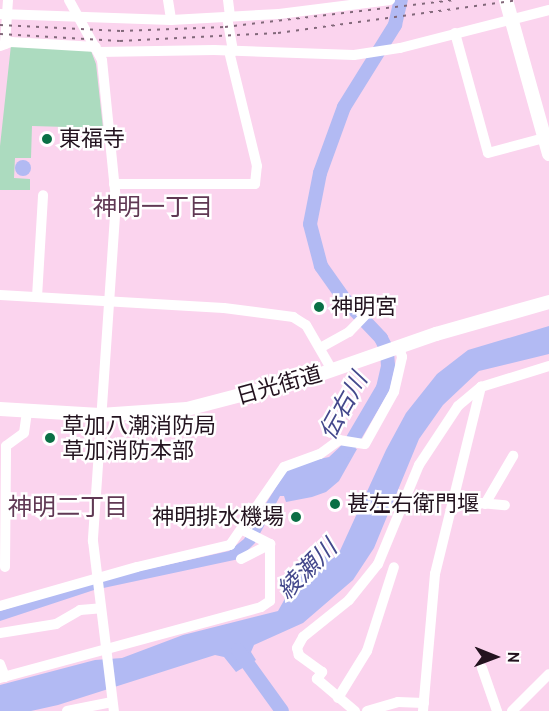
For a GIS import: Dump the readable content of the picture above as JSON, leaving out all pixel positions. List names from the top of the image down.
{
  "streets": {
    "main road": ["日光街道"]
  },
  "districts": ["神明一丁目", "神明二丁目"],
  "water": ["伝右川", "綾瀬川"],
  "places": [
    "東福寺",
    "神明宮",
    "草加八潮消防局 草加消防本部",
    "甚左右衛門堰",
    "神明排水機場"
  ],
  "north": "right"
}
